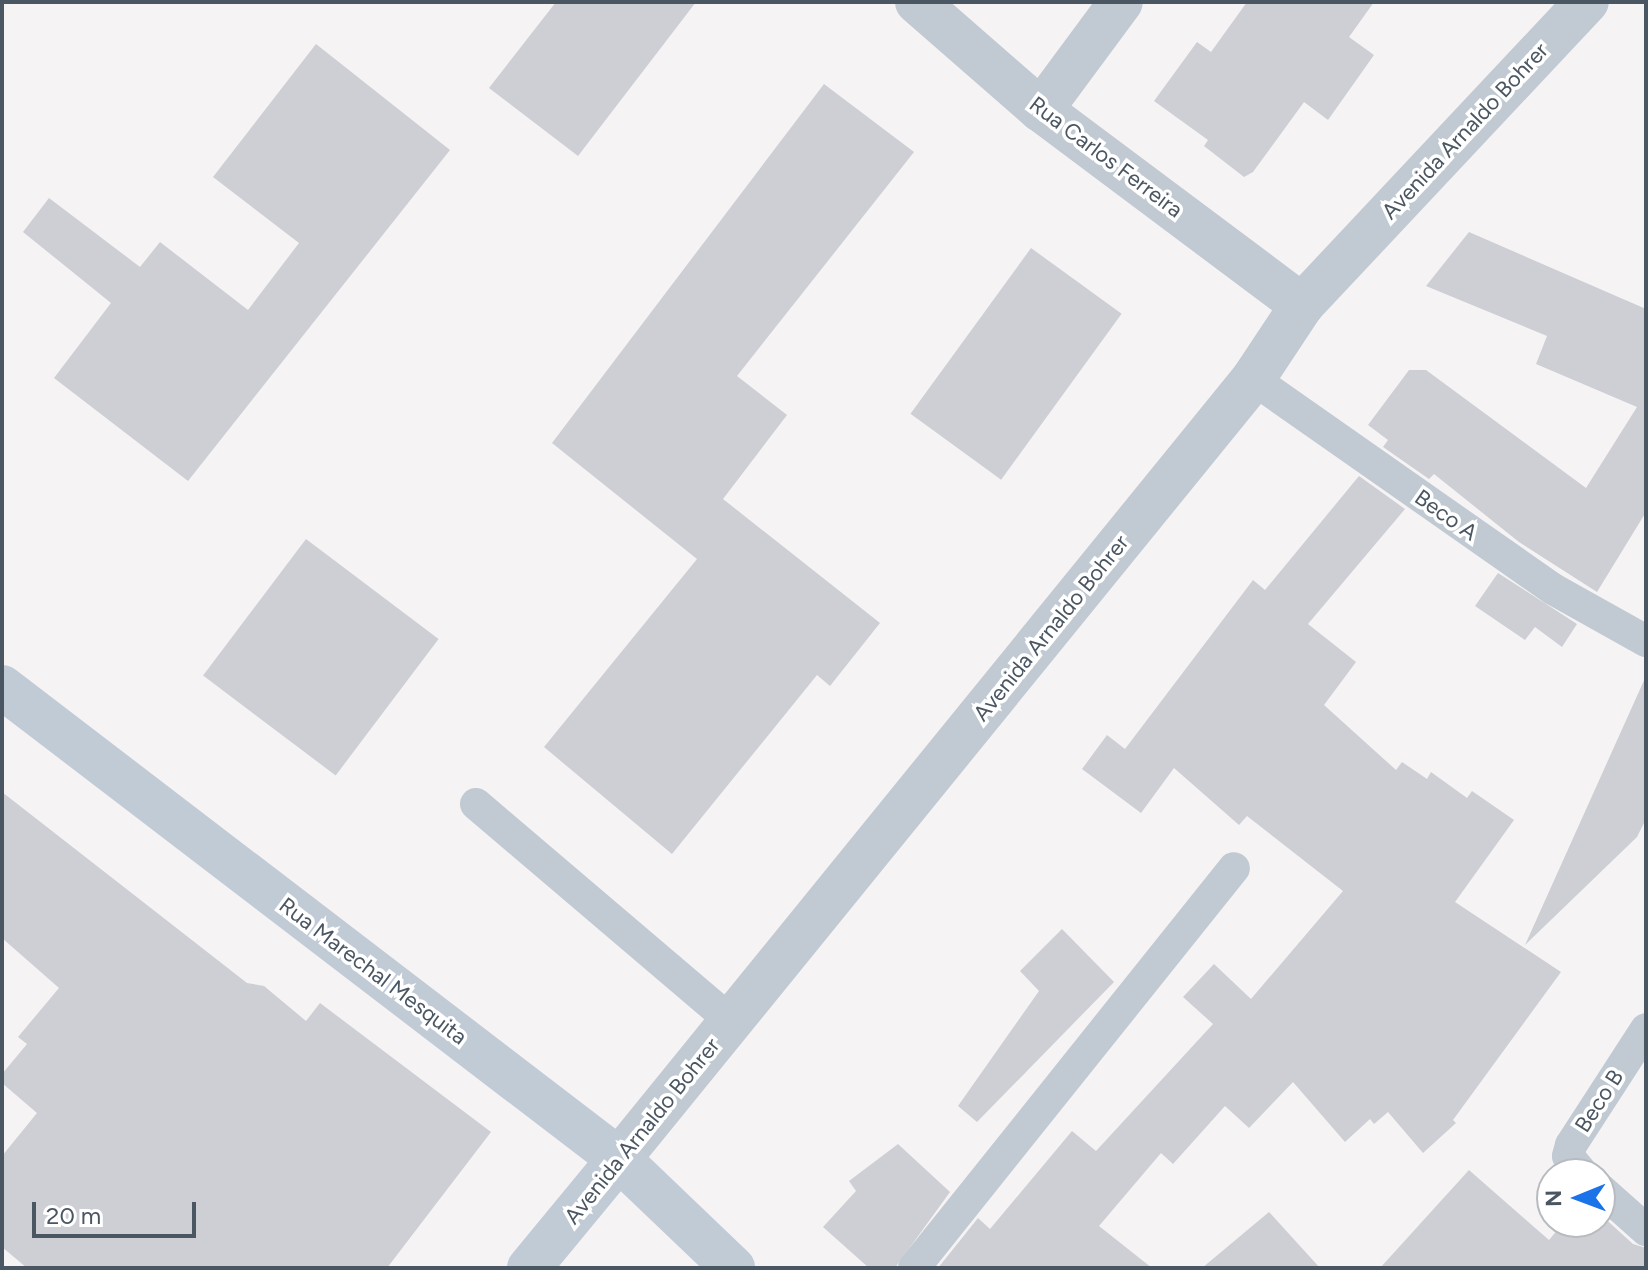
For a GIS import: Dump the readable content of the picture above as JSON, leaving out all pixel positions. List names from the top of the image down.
{
  "streets": {
    "street": ["Avenida Arnaldo Bohrer", "Rua Carlos Ferreira", "Rua Marechal Mesquita"],
    "lane": ["Beco A", "Beco B"]
  },
  "crossings": [
    ["Avenida Arnaldo Bohrer", "Rua Carlos Ferreira"],
    ["Avenida Arnaldo Bohrer", "Beco A"],
    ["Avenida Arnaldo Bohrer", "Rua Marechal Mesquita"]
  ],
  "scale_bar": "20 m",
  "north": "left"
}
